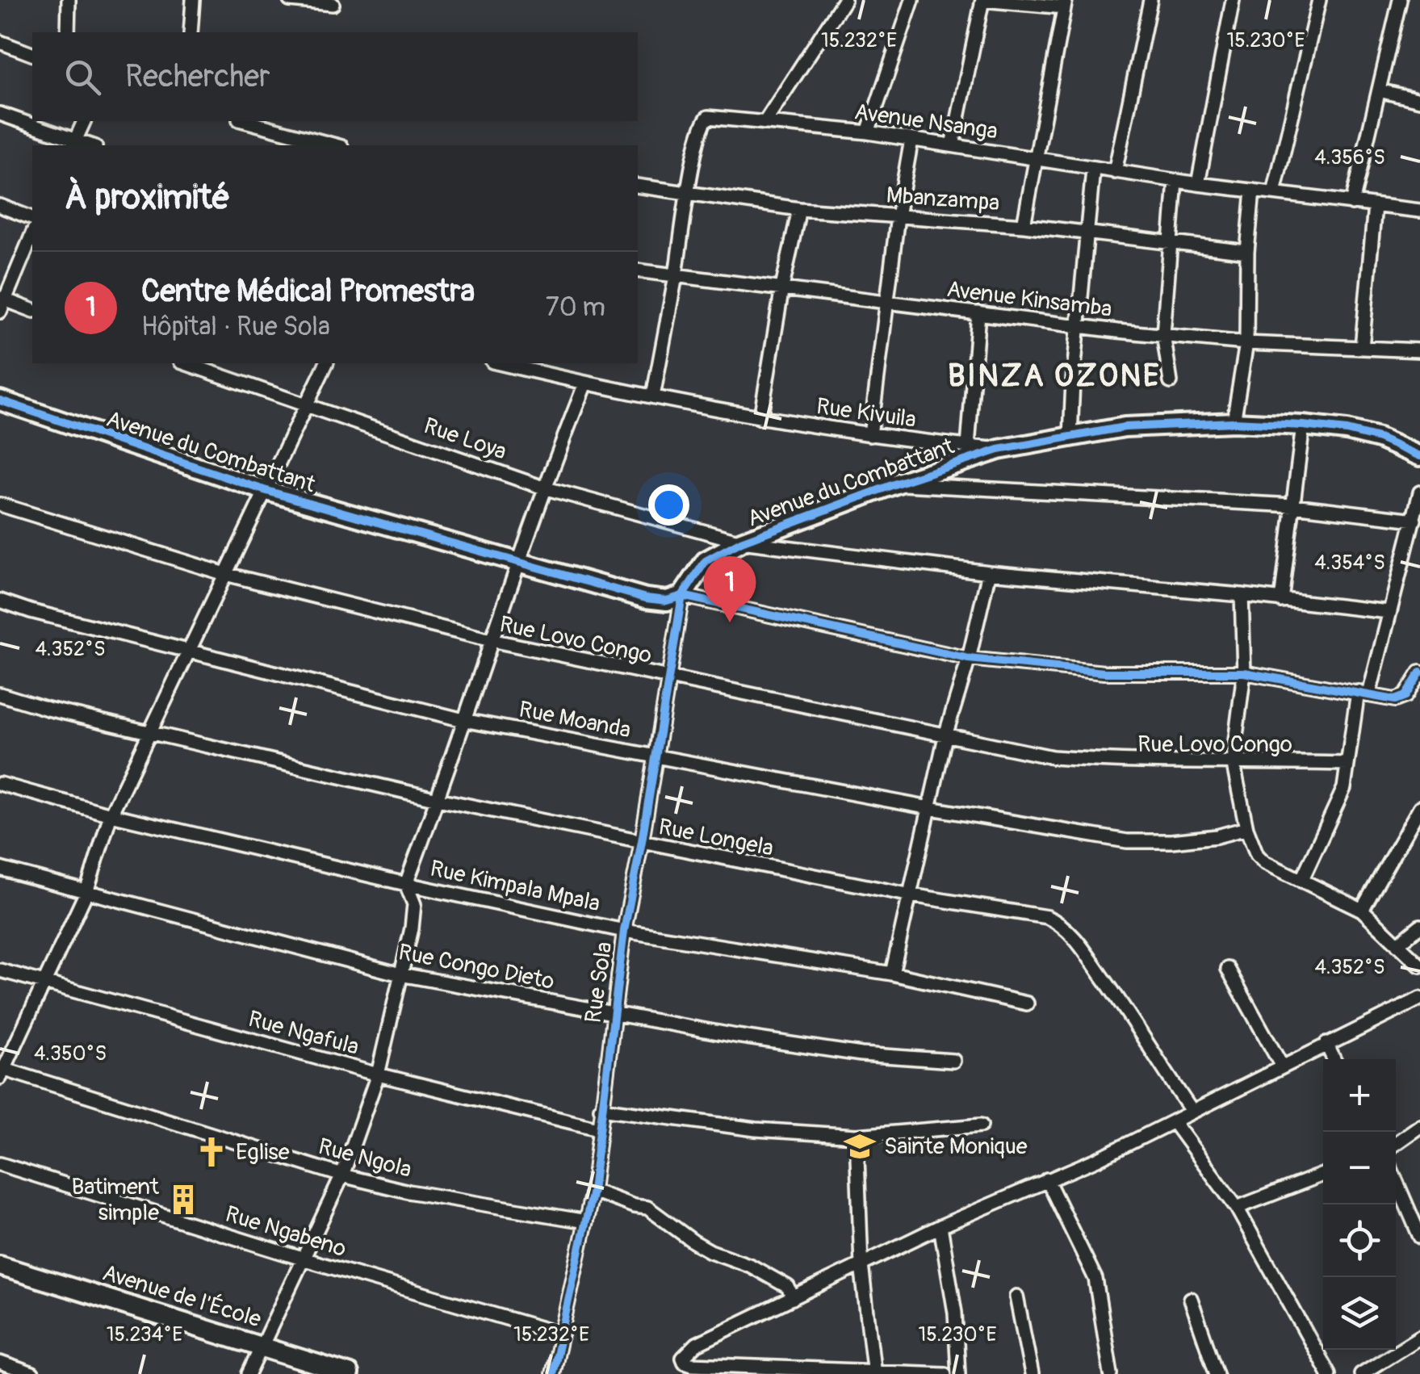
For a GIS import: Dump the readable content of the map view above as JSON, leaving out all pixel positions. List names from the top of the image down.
{
  "streets": {
    "street": [
      "Avenue Nsanga",
      "Mbanzampa",
      "Avenue Kinsamba",
      "Rue Kivuila",
      "Rue Loya",
      "Avenue du Combattant",
      "Rue Lovo Congo",
      "Rue Moanda",
      "Rue Longela",
      "Rue Kimpala Mpala",
      "Rue Congo Dieto",
      "Rue Sola",
      "Rue Ngafula",
      "Rue Ngola",
      "Rue Ngabeno",
      "Avenue de l'École"
    ]
  },
  "crossings": [
    ["Avenue Nsanga", "Mbanzampa"],
    ["Avenue Nsanga", "Avenue Kinsamba"],
    ["Avenue Nsanga", "Rue Kivuila"],
    ["Rue Kivuila", "Avenue du Combattant"],
    ["Rue Loya", "Avenue du Combattant"],
    ["Avenue du Combattant", "Rue Sola"],
    ["Rue Lovo Congo", "Rue Sola"],
    ["Rue Moanda", "Rue Sola"],
    ["Rue Longela", "Rue Sola"],
    ["Rue Kimpala Mpala", "Rue Sola"],
    ["Rue Congo Dieto", "Rue Sola"],
    ["Rue Sola", "Rue Ngafula"],
    ["Rue Sola", "Rue Ngola"],
    ["Rue Sola", "Rue Ngabeno"]
  ],
  "districts": ["BINZA OZONE"],
  "places": {
    "school or university": ["Sainte Monique"],
    "church": ["Eglise"],
    "building": ["Batiment simple"]
  },
  "page": {
    "search": "Rechercher",
    "heading": "À proximité",
    "list": [
      {
        "mark": "1",
        "name": "Centre Médical Promestra",
        "note": "Hôpital · Rue Sola",
        "value": "70 m"
      }
    ],
    "pins": "1",
    "map_buttons": ["+", "−"]
  },
  "coordinates": [
    "15.232°E",
    "15.230°E",
    "4.356°S",
    "4.354°S",
    "4.352°S",
    "4.350°S",
    "15.234°E"
  ]
}
